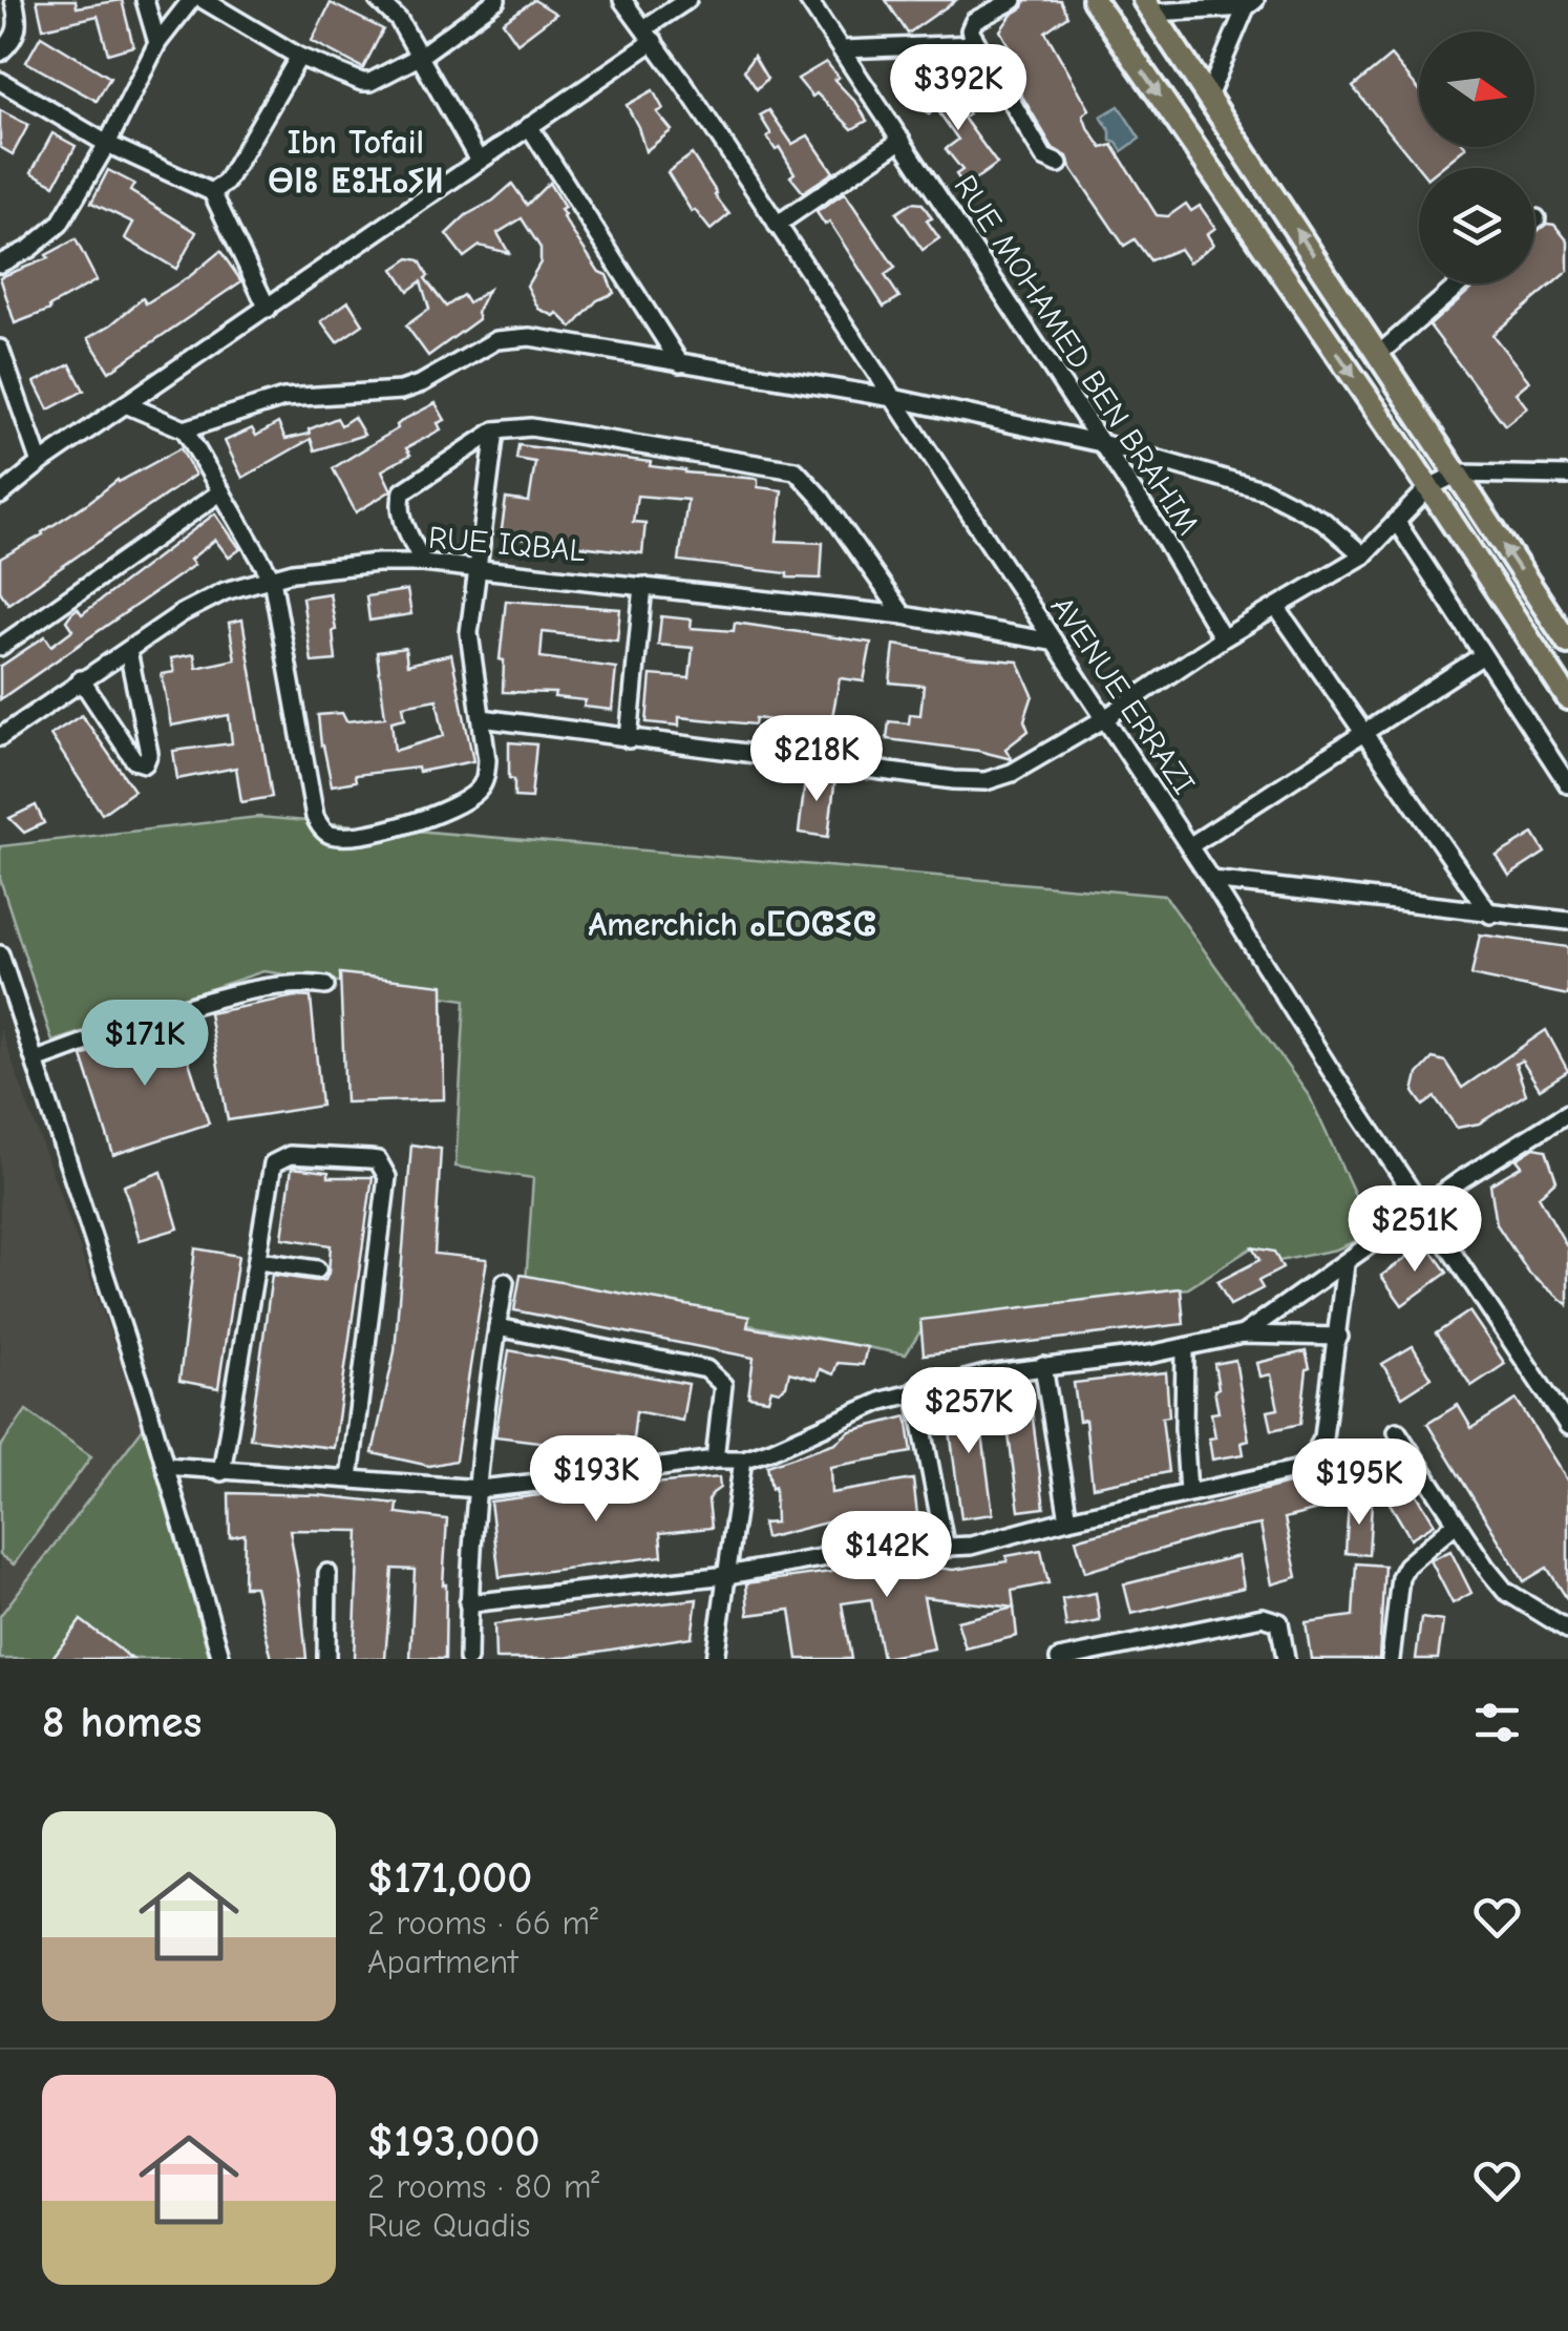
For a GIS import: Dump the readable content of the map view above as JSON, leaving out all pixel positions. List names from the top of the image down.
{
  "streets": {
    "street": ["RUE MOHAMED BEN BRAHIM", "RUE IQBAL", "AVENUE ERRAZI"]
  },
  "crossings": [
    ["RUE IQBAL", "AVENUE ERRAZI"]
  ],
  "districts": ["Ibn Tofail ⴱⵏⵓ ⵟⵓⴼⴰⵢⵍ", "Amerchich ⴰⵎⵔⵛⵉⵛ"],
  "north": "right",
  "page": {
    "price": [
      "$392K",
      "$218K",
      "$171K",
      "$251K",
      "$257K",
      "$193K",
      "$195K",
      "$142K"
    ],
    "heading": "8 homes",
    "list": [
      {
        "name": "$171,000",
        "note": "2 rooms · 66 m² · Apartment"
      },
      {
        "name": "$193,000",
        "note": "2 rooms · 80 m² · Rue Quadis"
      }
    ]
  }
}
